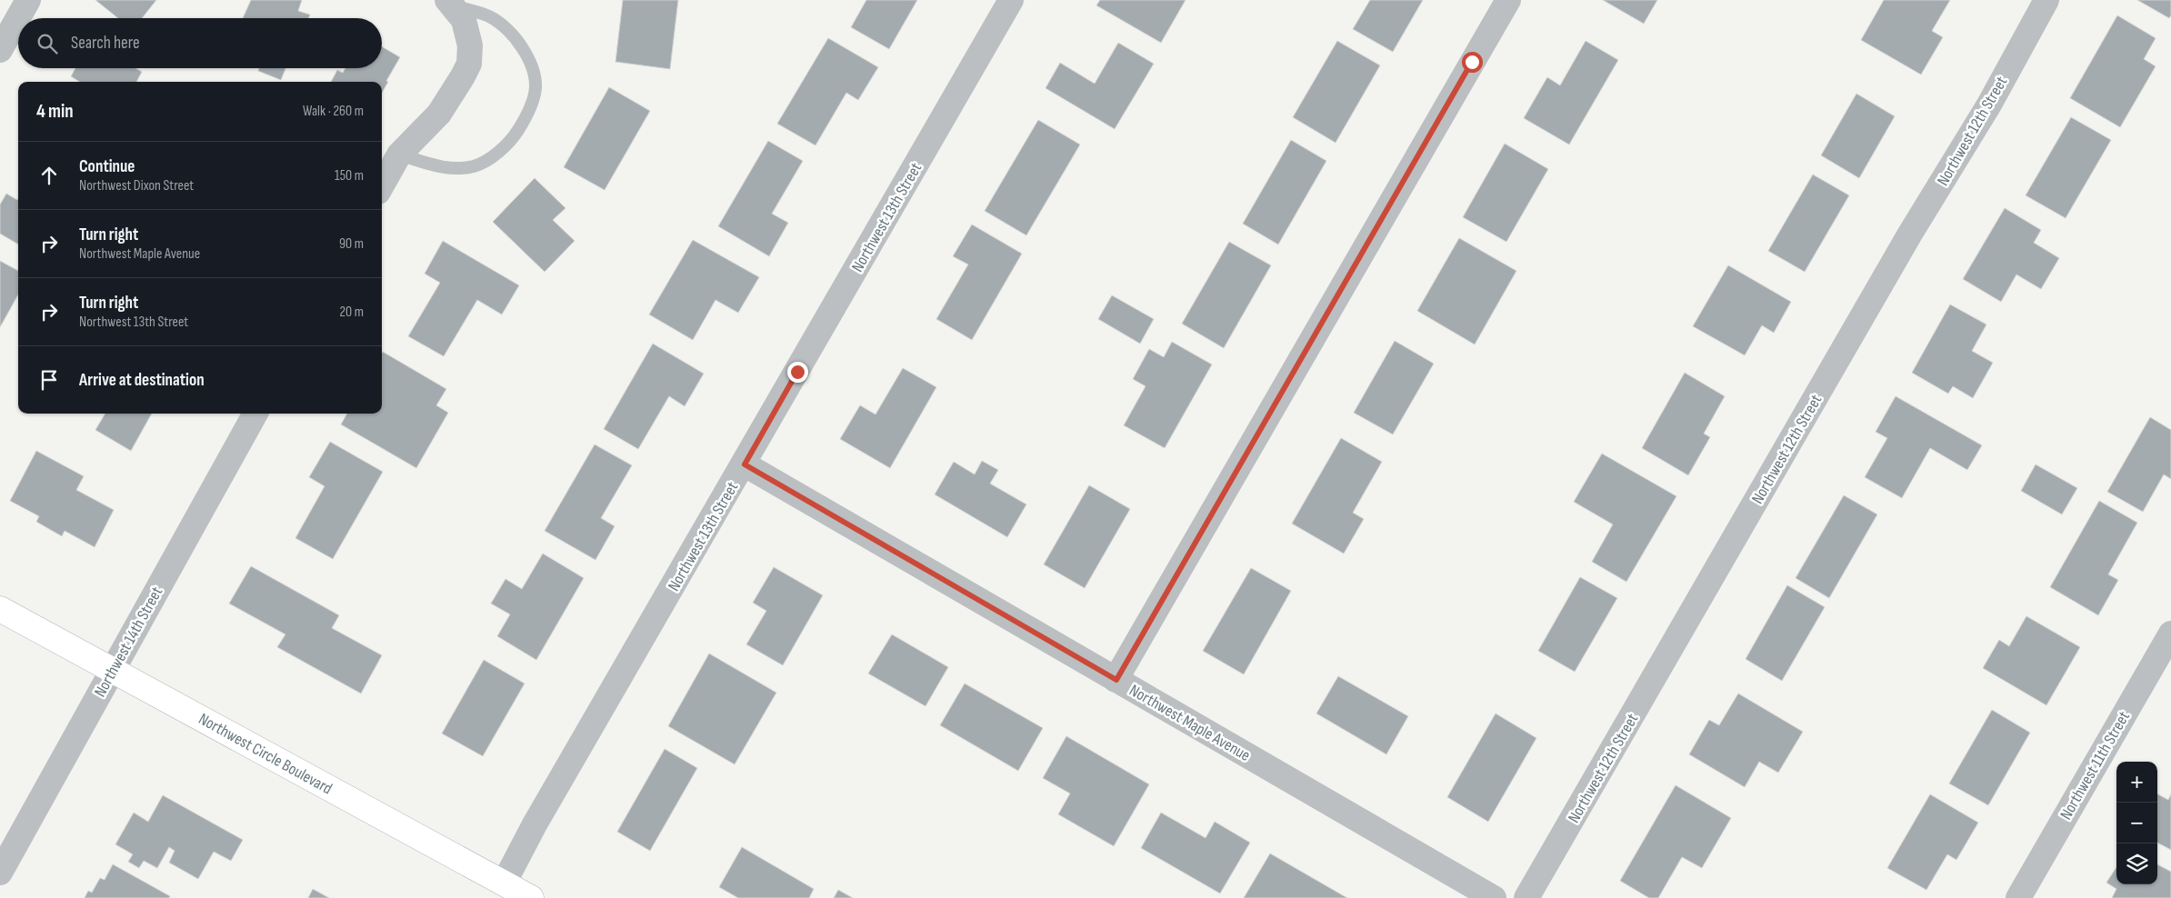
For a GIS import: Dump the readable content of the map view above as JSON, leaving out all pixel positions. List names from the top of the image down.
{
  "streets": {
    "main road": ["Northwest Circle Boulevard"],
    "street": [
      "Northwest 12th Street",
      "Northwest 13th Street",
      "Northwest 14th Street",
      "Northwest Maple Avenue",
      "Northwest 11th Street"
    ]
  },
  "crossings": [
    ["Northwest 13th Street", "Northwest Maple Avenue"],
    ["Northwest 13th Street", "Northwest Circle Boulevard"],
    ["Northwest 14th Street", "Northwest Circle Boulevard"]
  ],
  "page": {
    "search": "Search here",
    "heading": ["4 min", "Walk · 260 m"],
    "list": [
      ["Continue", "Northwest Dixon Street", "150 m"],
      ["Turn right", "Northwest Maple Avenue", "90 m"],
      ["Turn right", "Northwest 13th Street", "20 m"],
      "Arrive at destination"
    ],
    "map_buttons": ["+", "−"]
  }
}
